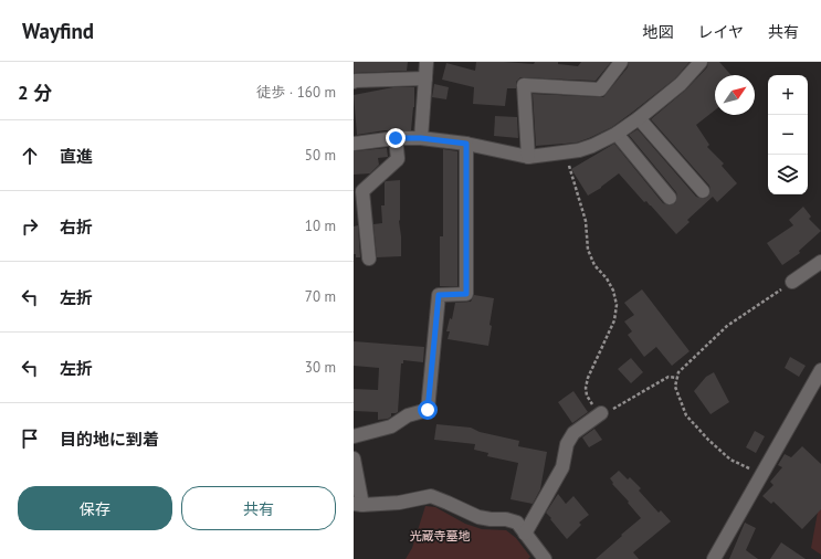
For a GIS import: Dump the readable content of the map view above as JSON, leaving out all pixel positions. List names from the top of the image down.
{
  "parks": ["光蔵寺墓地"],
  "north": "top right",
  "page": {
    "header": "Wayfind",
    "nav": ["地図", "レイヤ", "共有"],
    "heading": ["2 分", "徒歩 · 160 m"],
    "map_buttons": ["+", "−"],
    "list": [
      ["直進", "50 m"],
      ["右折", "10 m"],
      ["左折", "70 m"],
      ["左折", "30 m"],
      "目的地に到着"
    ],
    "buttons": ["保存", "共有"]
  }
}
